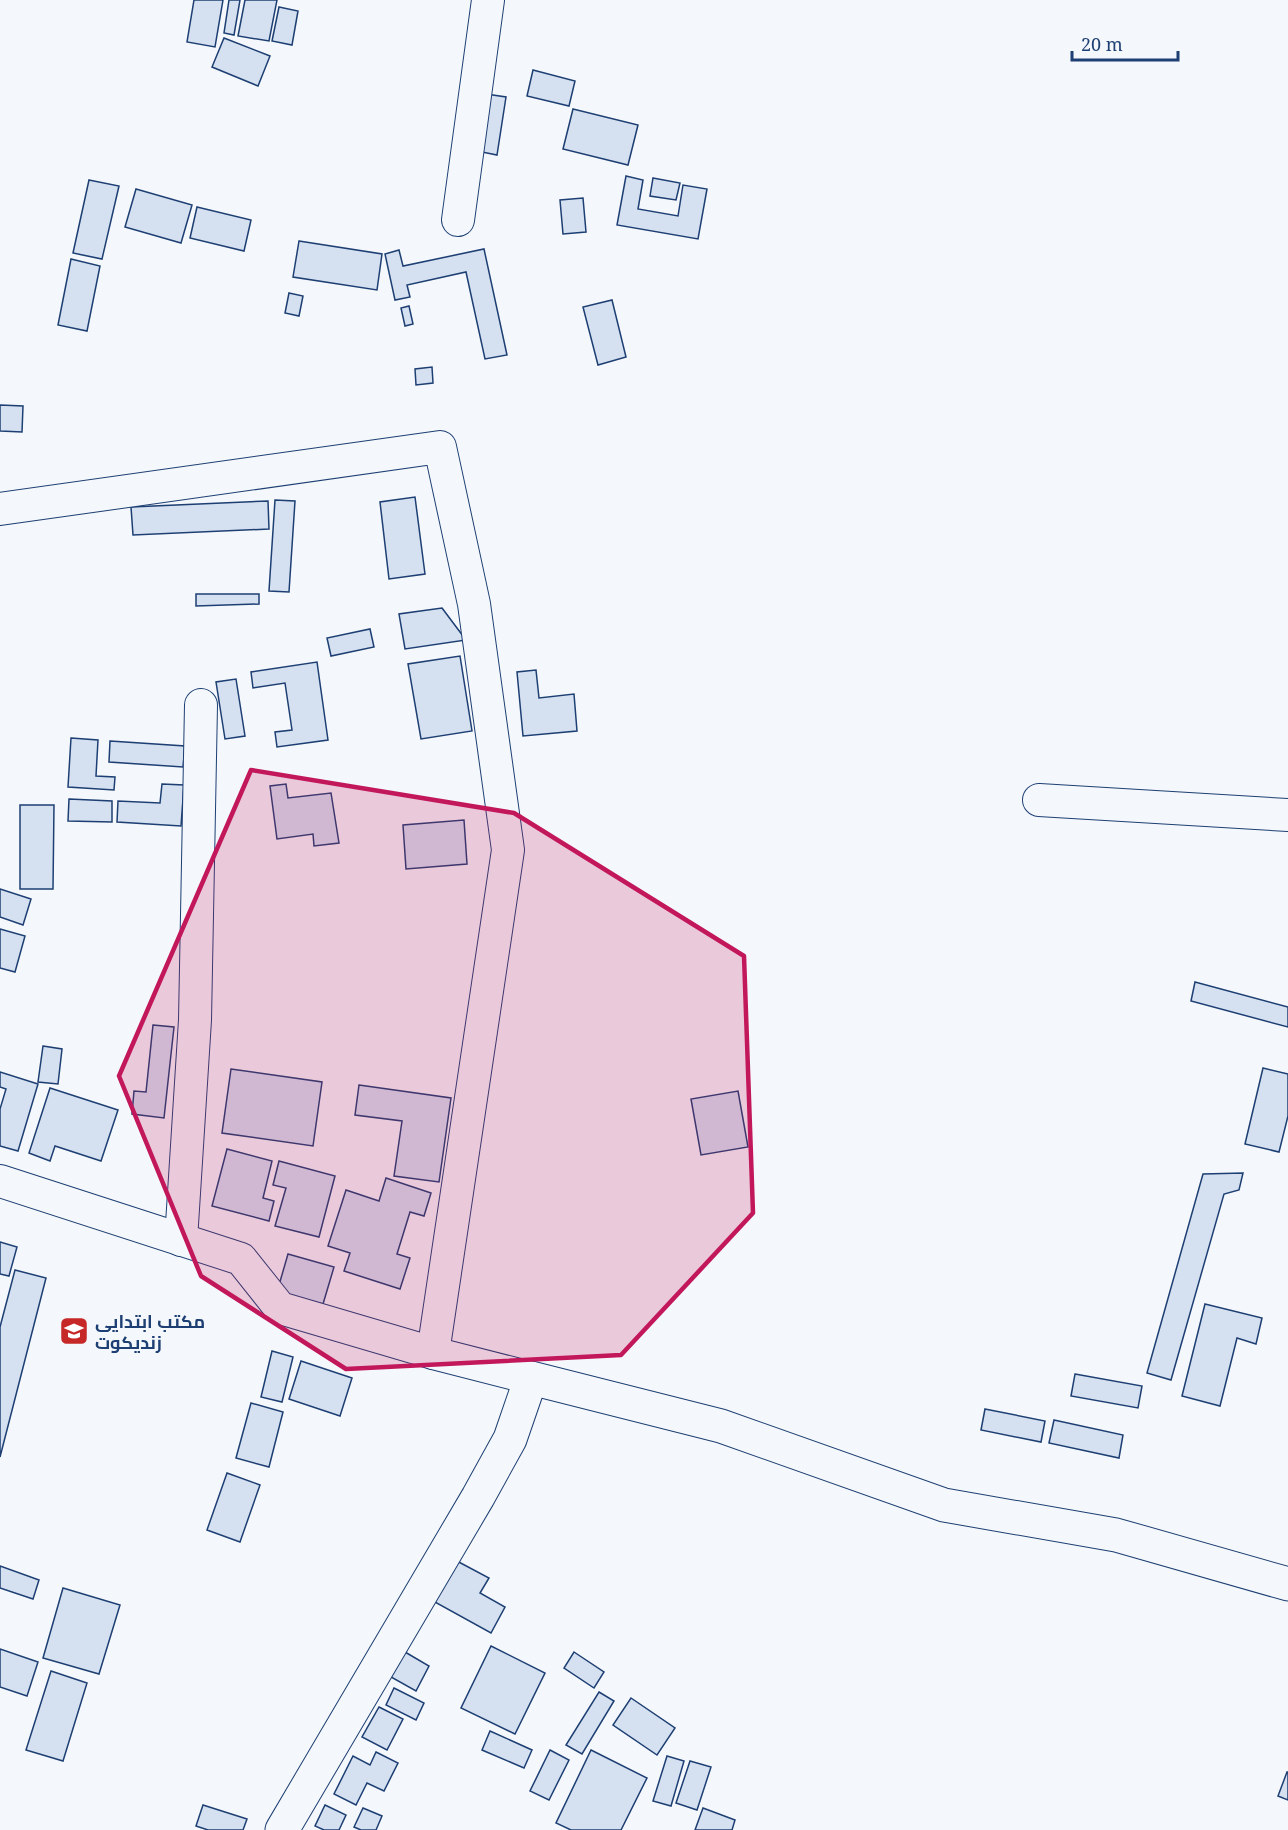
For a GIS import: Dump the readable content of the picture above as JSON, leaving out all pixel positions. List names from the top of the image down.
{
  "places": {
    "school or university": ["مکتب ابتدایی زندیکوت"]
  },
  "scale_bar": "20 m"
}
